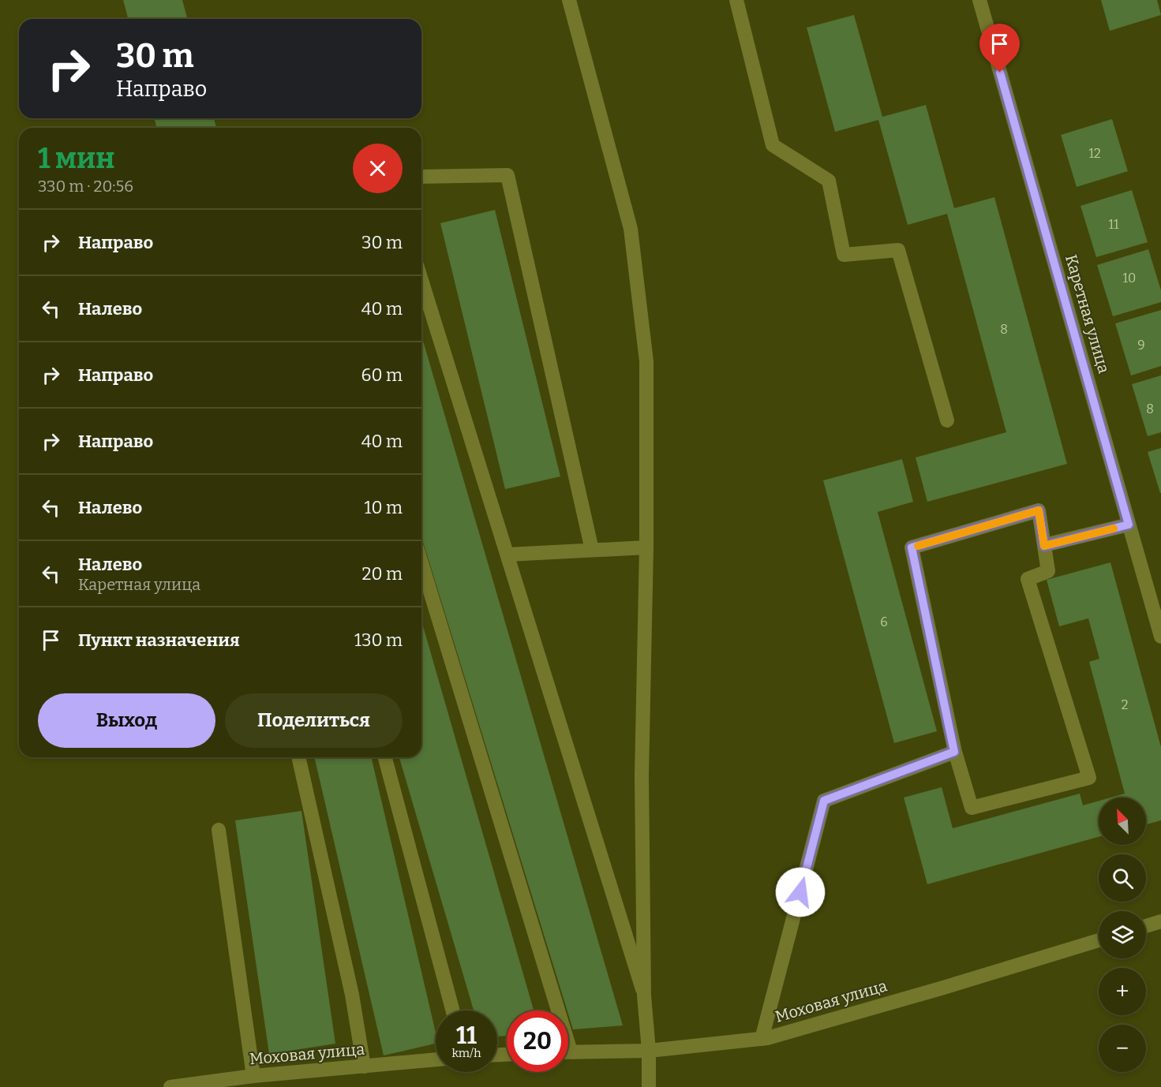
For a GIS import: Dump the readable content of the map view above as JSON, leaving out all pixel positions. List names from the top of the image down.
{
  "streets": {
    "street": ["Каретная улица", "Моховая улица"]
  },
  "house_numbers": [
    "12",
    "11",
    "10",
    "8",
    "9",
    "8",
    "6",
    "2"
  ],
  "north": "top left",
  "page": {
    "turn": ["30 m", "Направо"],
    "heading": ["1 мин", "330 m · 20:56"],
    "list": [
      {
        "name": "Направо",
        "value": "30 m"
      },
      {
        "name": "Налево",
        "value": "40 m"
      },
      {
        "name": "Направо",
        "value": "60 m"
      },
      {
        "name": "Направо",
        "value": "40 m"
      },
      {
        "name": "Налево",
        "value": "10 m"
      },
      {
        "name": "Налево",
        "note": "Каретная улица",
        "value": "20 m"
      },
      {
        "name": "Пункт назначения",
        "value": "130 m"
      }
    ],
    "buttons": ["Выход", "Поделиться"],
    "map_buttons": ["+", "−"],
    "speed": "11 km/h",
    "limit": "20"
  }
}
